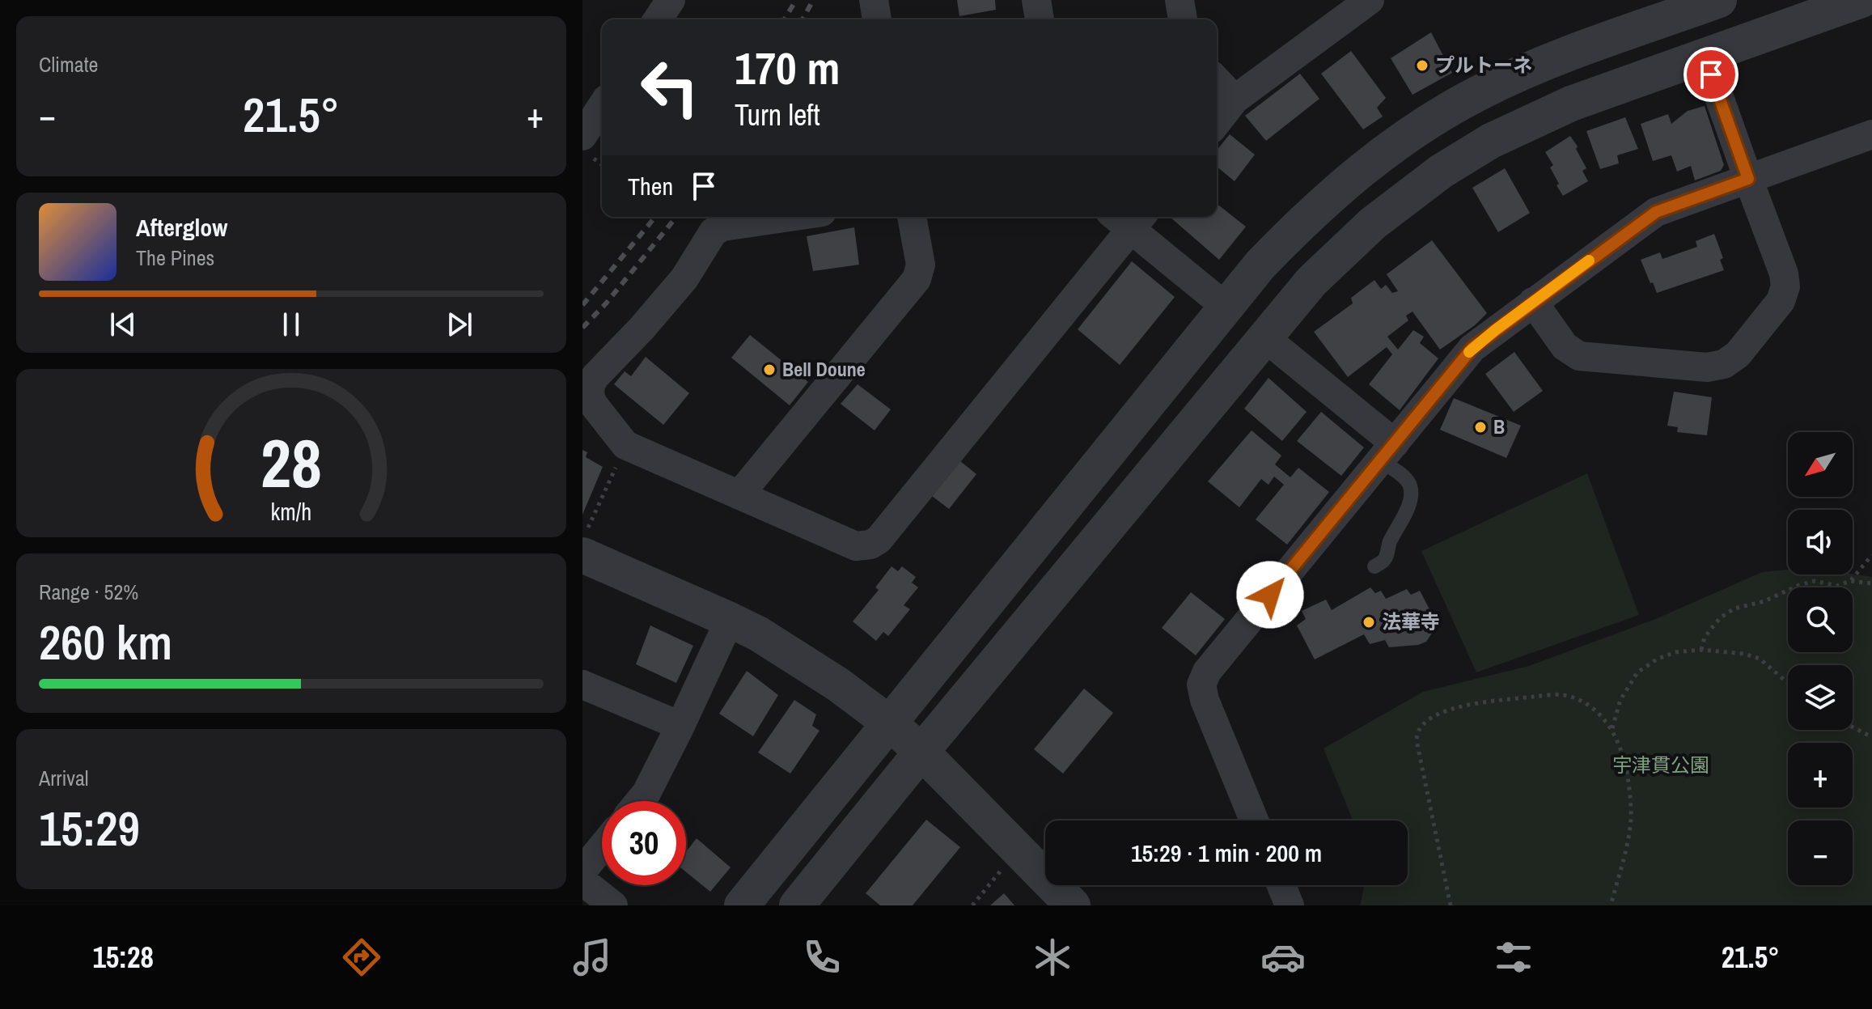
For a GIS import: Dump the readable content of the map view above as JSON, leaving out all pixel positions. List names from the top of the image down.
{
  "parks": ["宇津貫公園"],
  "places": [
    "プルトーネ",
    "Bell Doune",
    "B",
    "法華寺"
  ],
  "north": "bottom left",
  "page": {
    "tile": [
      "Climate",
      ["Range · 52%", "260 km"],
      ["Arrival", "15:29"]
    ],
    "turn": ["170 m", "Turn left"],
    "heat": ["−", "21.5°", "+"],
    "then": "Then",
    "song": ["Afterglow", "The Pines"],
    "map_buttons": ["+", "−"],
    "limit": "30",
    "trip": "15:29 · 1 min · 200 m",
    "tabs": ["15:28", "21.5°"],
    "gauge": ["28", "km/h"]
  }
}
